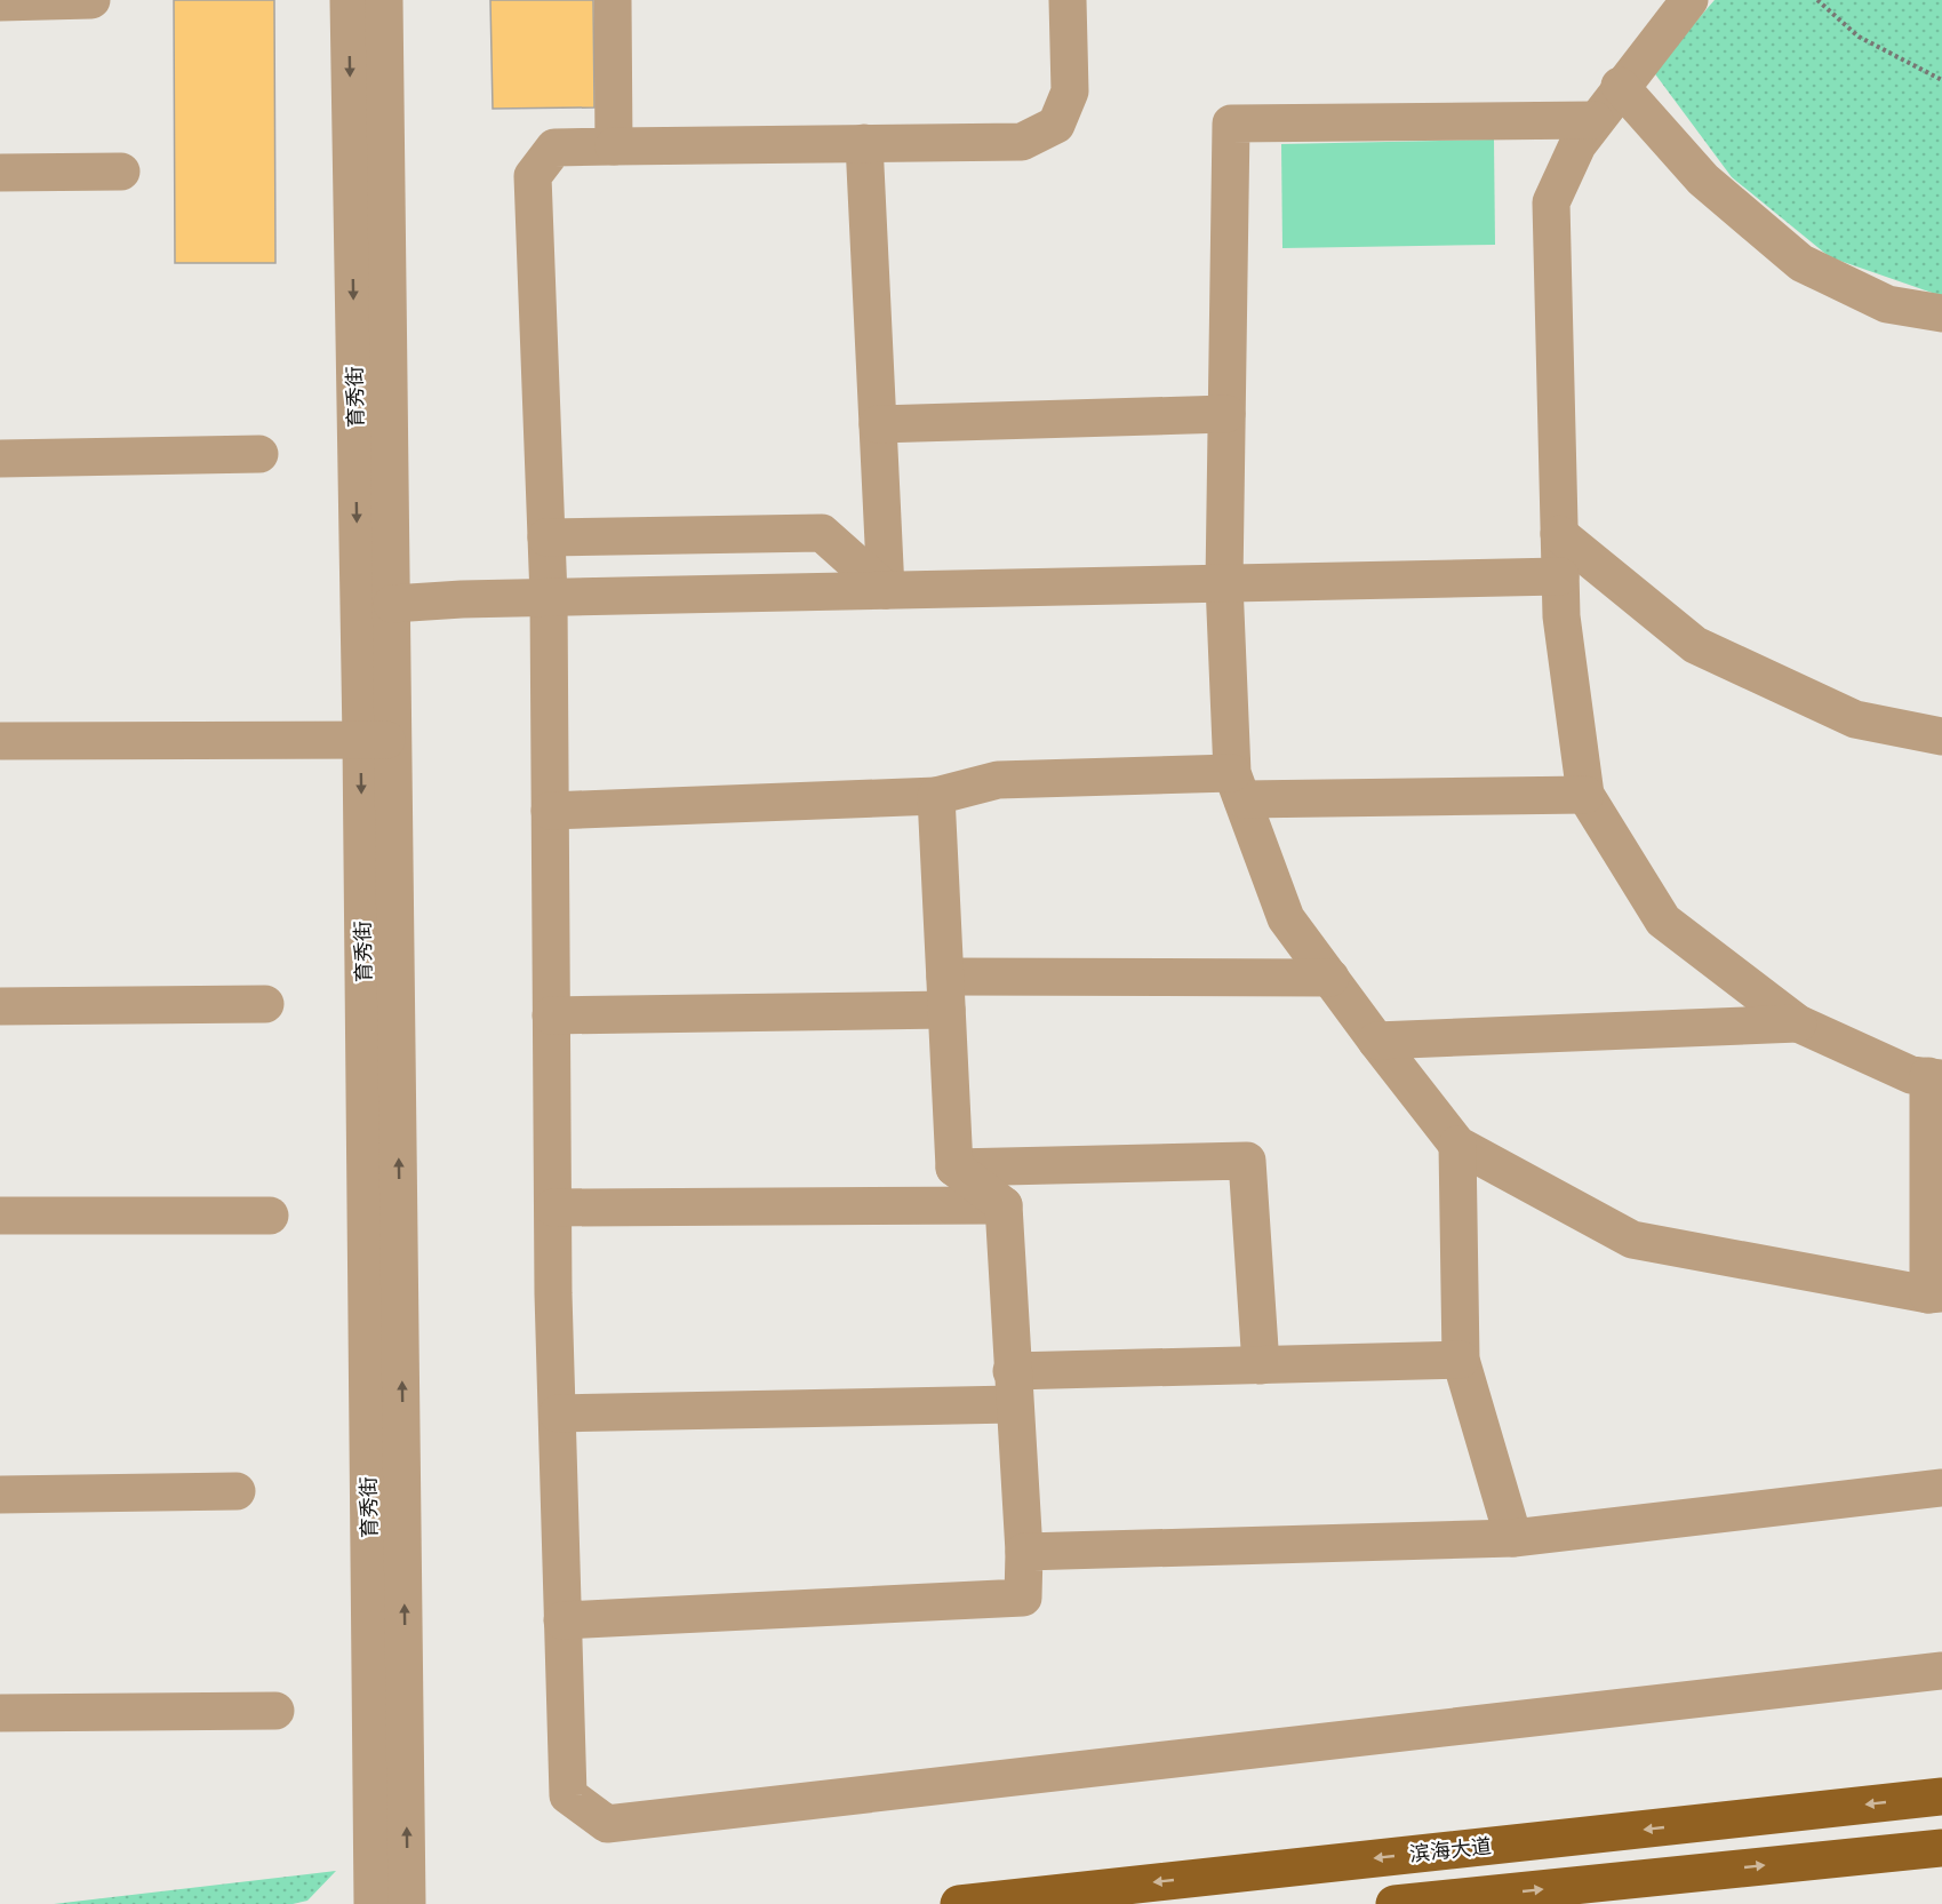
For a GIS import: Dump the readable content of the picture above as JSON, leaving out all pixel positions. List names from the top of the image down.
{
  "streets": {
    "main road": ["滨海大道"],
    "street": ["育秀街"]
  }
}
